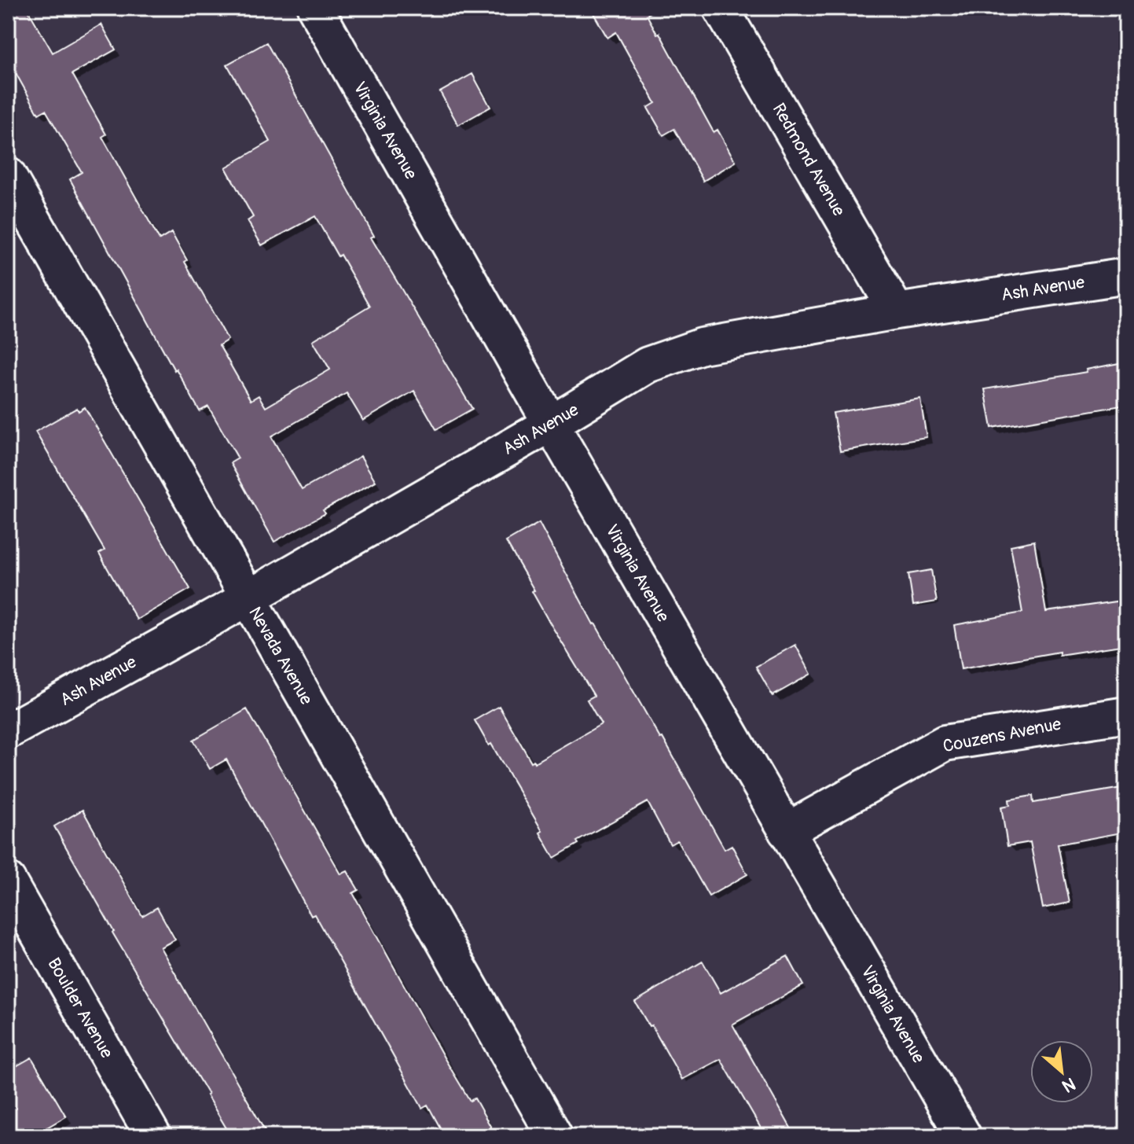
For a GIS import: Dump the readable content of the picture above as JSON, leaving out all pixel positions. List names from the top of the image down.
{
  "streets": {
    "street": [
      "Virginia Avenue",
      "Redmond Avenue",
      "Ash Avenue",
      "Nevada Avenue",
      "Couzens Avenue",
      "Boulder Avenue"
    ]
  },
  "crossings": [
    ["Virginia Avenue", "Ash Avenue"],
    ["Virginia Avenue", "Couzens Avenue"],
    ["Redmond Avenue", "Ash Avenue"],
    ["Ash Avenue", "Nevada Avenue"]
  ],
  "north": "bottom right"
}
